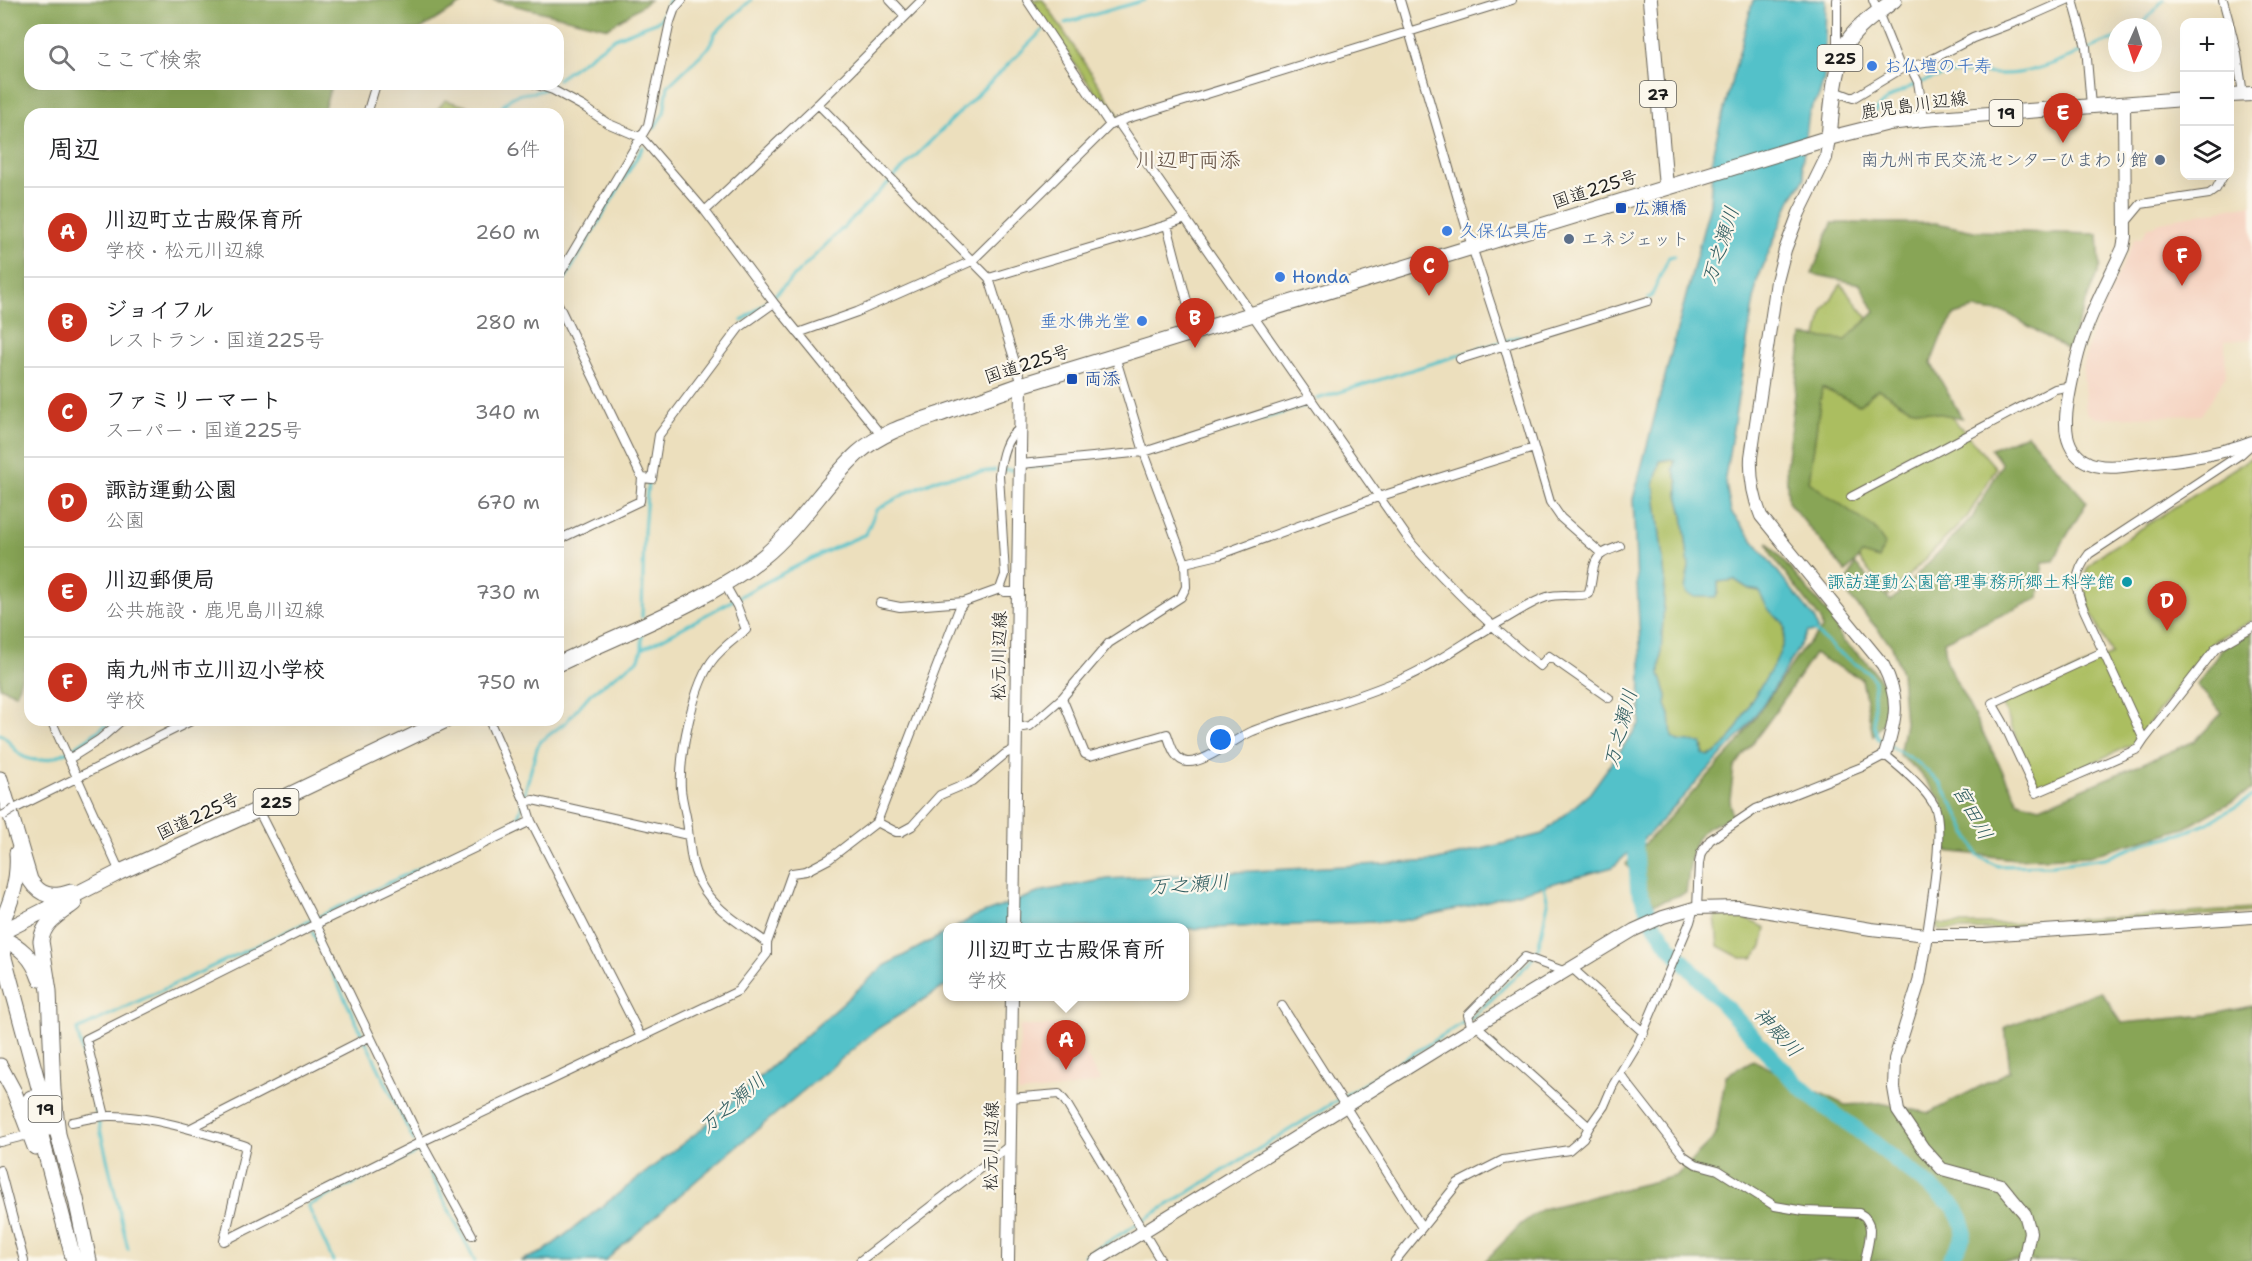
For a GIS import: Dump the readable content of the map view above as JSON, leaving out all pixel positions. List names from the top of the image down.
{
  "streets": {
    "highway": ["225", "19", "国道225号"],
    "main road": ["27", "鹿児島川辺線"],
    "street": ["松元川辺線"]
  },
  "crossings": [
    ["225", "鹿児島川辺線"],
    ["225", "国道225号"],
    ["27", "国道225号"],
    ["鹿児島川辺線", "国道225号"],
    ["19", "国道225号"],
    ["国道225号", "松元川辺線"]
  ],
  "districts": ["川辺町両添"],
  "water": ["万之瀬川", "宮田川", "神殿川"],
  "places": {
    "other": [
      "お仏壇の千寿",
      "南九州市民交流センターひまわり館",
      "久保仏具店",
      "エネジェット",
      "Honda",
      "垂水佛光堂",
      "諏訪運動公園管理事務所郷土科学館"
    ],
    "transit": ["広瀬橋", "両添"]
  },
  "north": "bottom",
  "page": {
    "map_buttons": ["+", "−"],
    "search": "ここで検索",
    "pins": [
      "E",
      "F",
      "C",
      "B",
      "D",
      "A"
    ],
    "heading": ["周辺", "6件"],
    "list": [
      {
        "mark": "A",
        "name": "川辺町立古殿保育所",
        "note": "学校 · 松元川辺線",
        "value": "260 m"
      },
      {
        "mark": "B",
        "name": "ジョイフル",
        "note": "レストラン · 国道225号",
        "value": "280 m"
      },
      {
        "mark": "C",
        "name": "ファミリーマート",
        "note": "スーパー · 国道225号",
        "value": "340 m"
      },
      {
        "mark": "D",
        "name": "諏訪運動公園",
        "note": "公園",
        "value": "670 m"
      },
      {
        "mark": "E",
        "name": "川辺郵便局",
        "note": "公共施設 · 鹿児島川辺線",
        "value": "730 m"
      },
      {
        "mark": "F",
        "name": "南九州市立川辺小学校",
        "note": "学校",
        "value": "750 m"
      }
    ],
    "popup": ["川辺町立古殿保育所", "学校"]
  }
}
